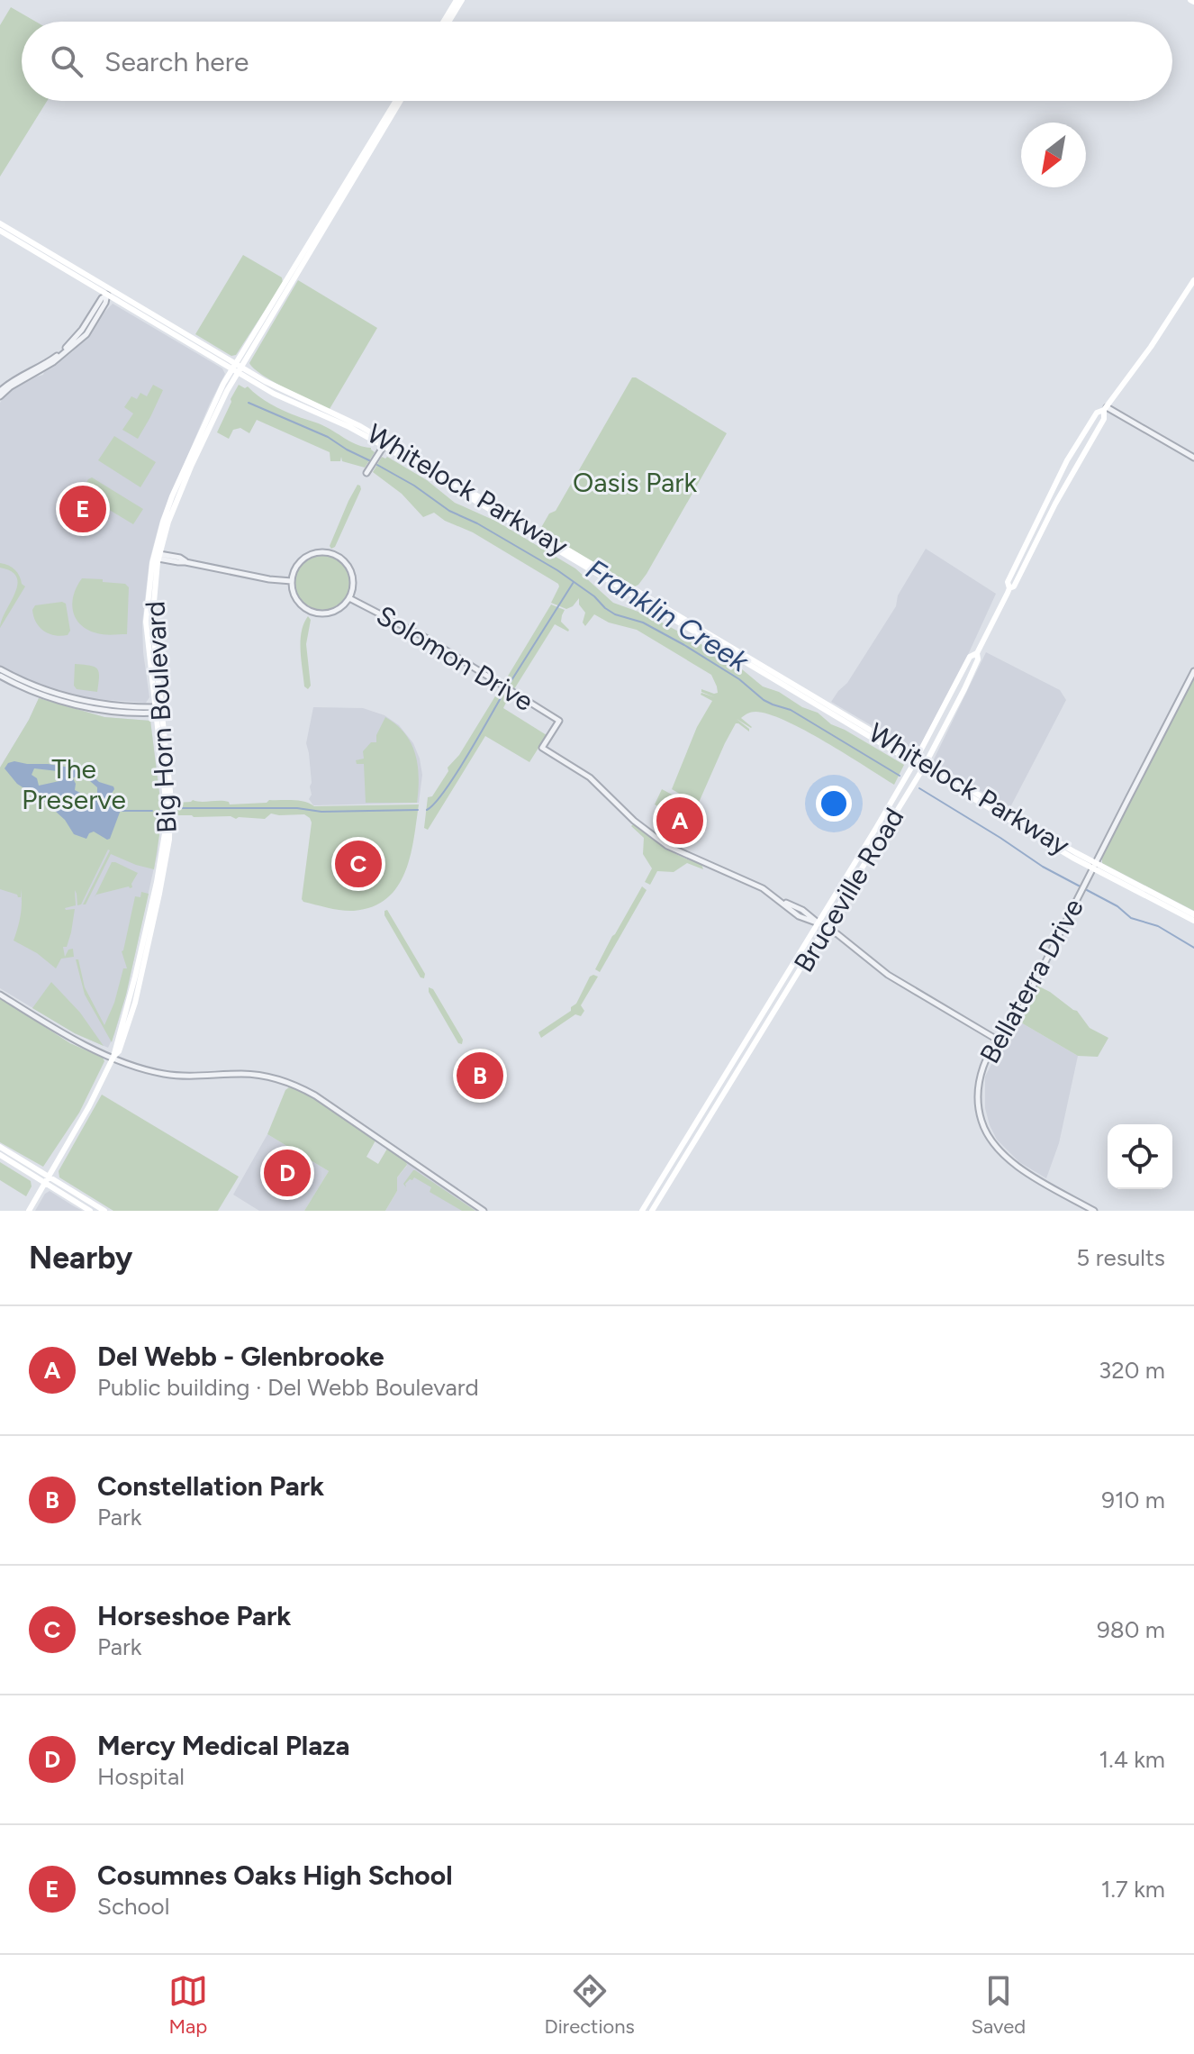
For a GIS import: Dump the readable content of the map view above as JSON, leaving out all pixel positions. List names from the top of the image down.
{
  "streets": {
    "main road": ["Whitelock Parkway", "Big Horn Boulevard", "Bruceville Road"],
    "street": ["Solomon Drive", "Bellaterra Drive"]
  },
  "crossings": [
    ["Whitelock Parkway", "Big Horn Boulevard"],
    ["Whitelock Parkway", "Bruceville Road"],
    ["Whitelock Parkway", "Bellaterra Drive"],
    ["Solomon Drive", "Bruceville Road"]
  ],
  "water": ["Franklin Creek"],
  "parks": ["Oasis Park", "The Preserve"],
  "north": "bottom left",
  "page": {
    "search": "Search here",
    "pins": [
      "E",
      "A",
      "C",
      "B",
      "D"
    ],
    "heading": ["Nearby", "5 results"],
    "list": [
      {
        "mark": "A",
        "name": "Del Webb - Glenbrooke",
        "note": "Public building · Del Webb Boulevard",
        "value": "320 m"
      },
      {
        "mark": "B",
        "name": "Constellation Park",
        "note": "Park",
        "value": "910 m"
      },
      {
        "mark": "C",
        "name": "Horseshoe Park",
        "note": "Park",
        "value": "980 m"
      },
      {
        "mark": "D",
        "name": "Mercy Medical Plaza",
        "note": "Hospital",
        "value": "1.4 km"
      },
      {
        "mark": "E",
        "name": "Cosumnes Oaks High School",
        "note": "School",
        "value": "1.7 km"
      }
    ],
    "nav": ["Map", "Directions", "Saved"]
  }
}
